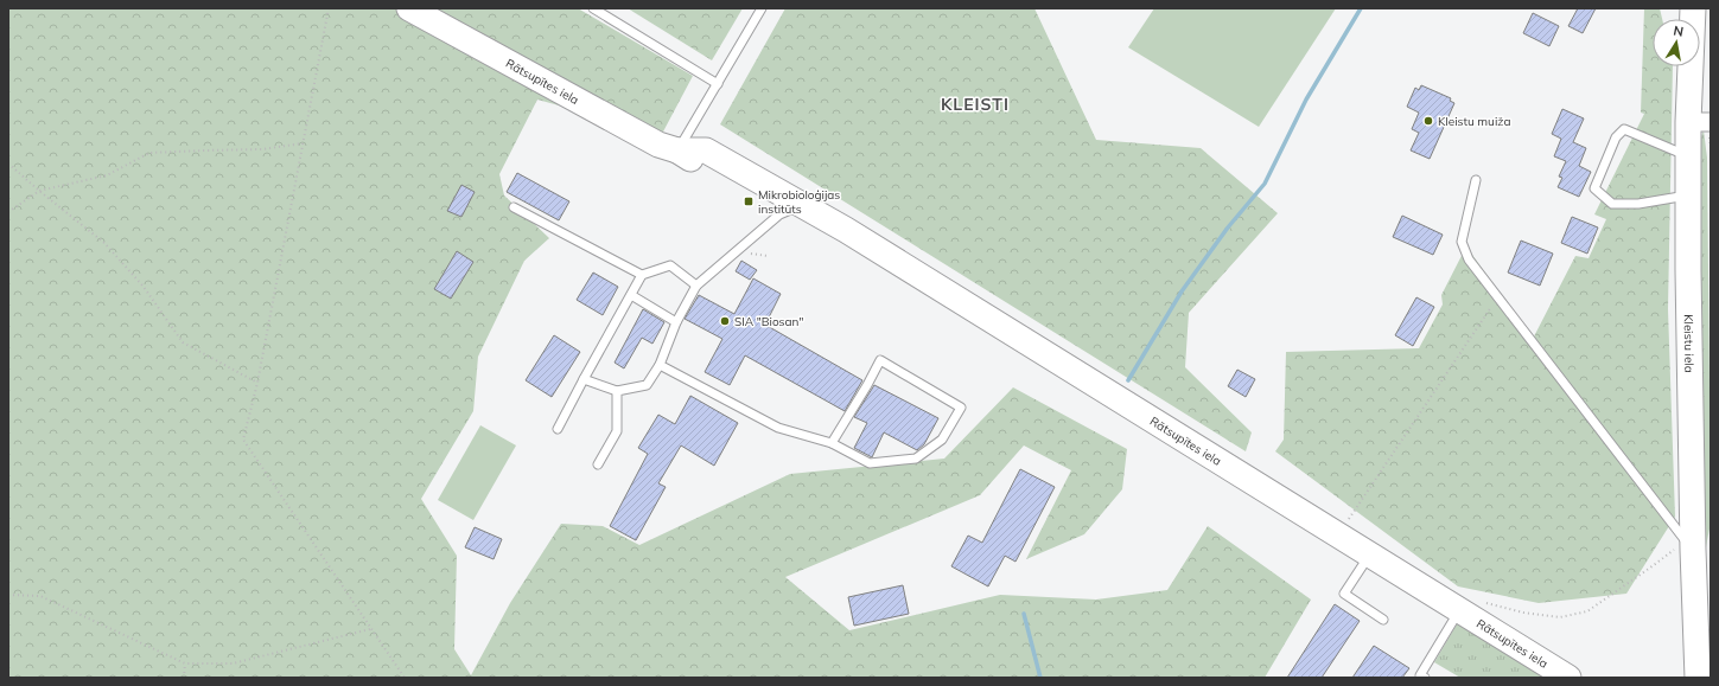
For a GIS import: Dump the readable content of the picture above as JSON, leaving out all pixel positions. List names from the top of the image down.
{
  "streets": {
    "street": ["Rātsupītes iela", "Kleistu iela"]
  },
  "districts": ["KLEISTI"],
  "places": {
    "other": ["Kleistu muiža", "SIA \"Biosan\""],
    "transit": ["Mikrobioloģijas institūts"]
  },
  "north": "top"
}
